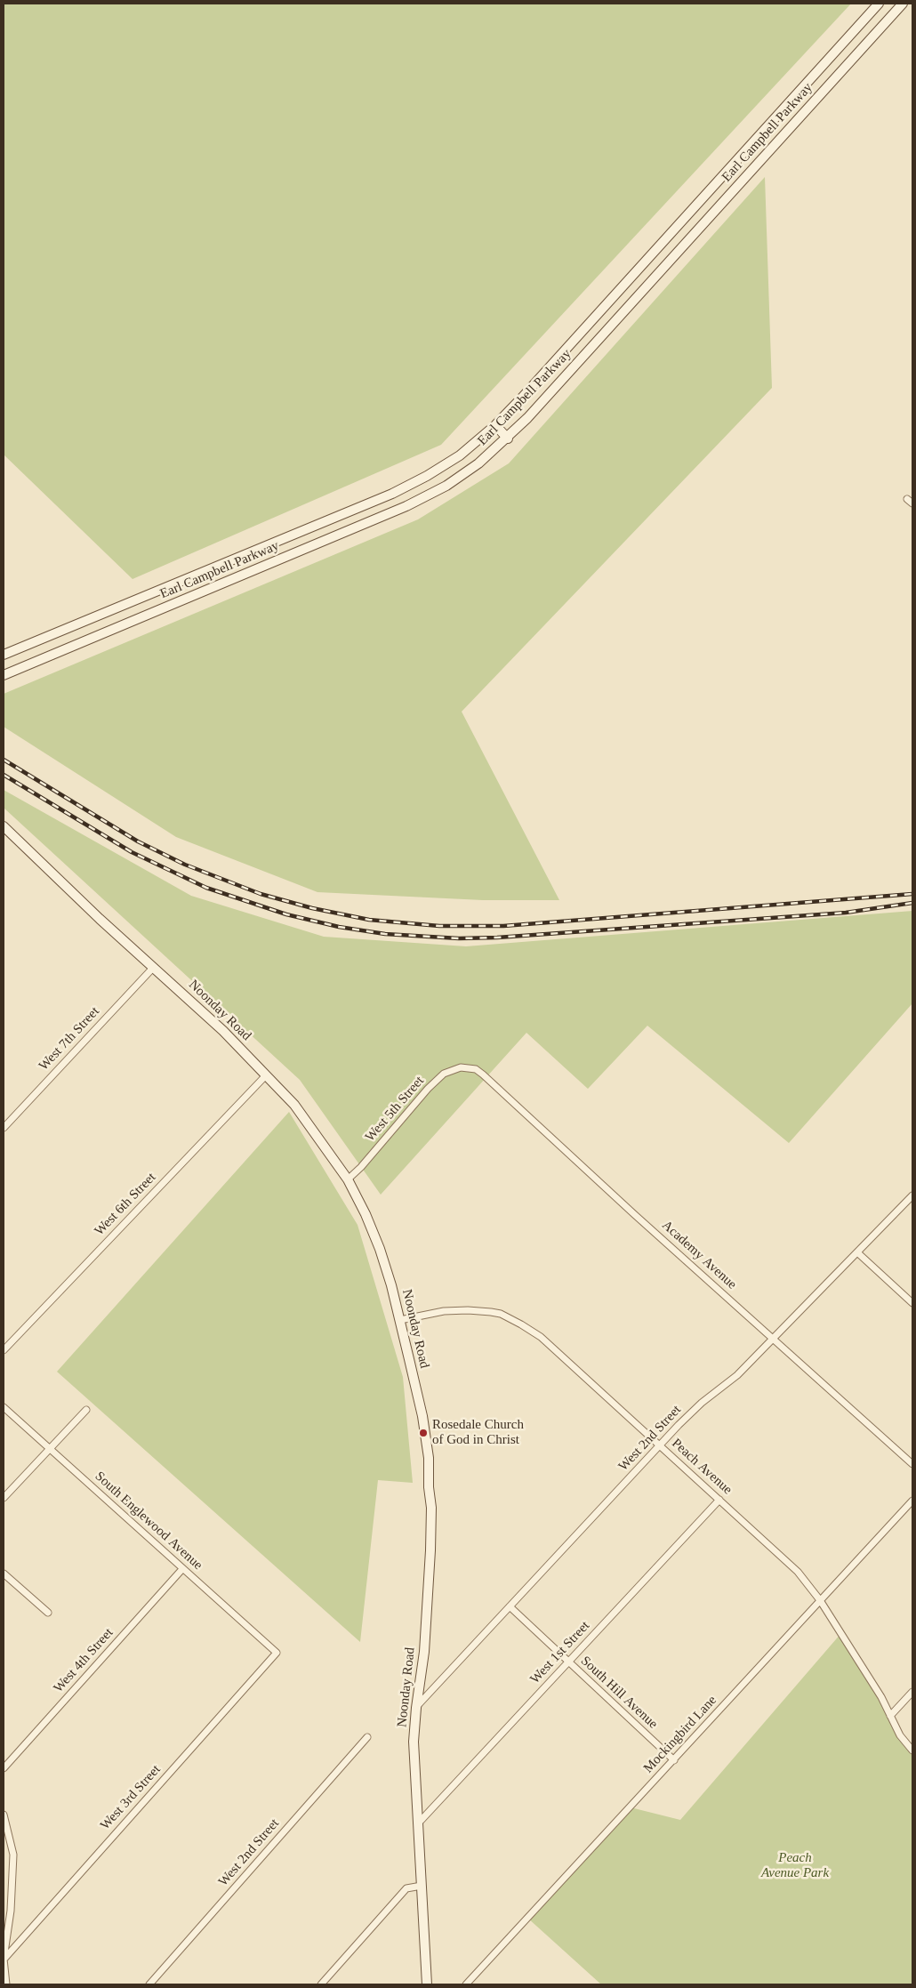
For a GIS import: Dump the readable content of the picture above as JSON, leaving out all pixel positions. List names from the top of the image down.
{
  "streets": {
    "main road": ["Earl Campbell Parkway", "Noonday Road"],
    "street": [
      "West 7th Street",
      "West 5th Street",
      "West 6th Street",
      "Academy Avenue",
      "West 2nd Street",
      "Peach Avenue",
      "South Englewood Avenue",
      "West 1st Street",
      "West 4th Street",
      "South Hill Avenue",
      "Mockingbird Lane",
      "West 3rd Street"
    ]
  },
  "crossings": [
    ["Noonday Road", "West 7th Street"],
    ["Noonday Road", "West 5th Street"],
    ["Noonday Road", "West 6th Street"],
    ["Noonday Road", "West 2nd Street"],
    ["Noonday Road", "Peach Avenue"],
    ["Noonday Road", "West 1st Street"],
    ["West 5th Street", "Academy Avenue"],
    ["Academy Avenue", "West 2nd Street"],
    ["West 2nd Street", "Peach Avenue"],
    ["West 2nd Street", "South Hill Avenue"],
    ["Peach Avenue", "West 1st Street"],
    ["Peach Avenue", "Mockingbird Lane"],
    ["South Englewood Avenue", "West 4th Street"],
    ["South Englewood Avenue", "West 3rd Street"],
    ["West 1st Street", "South Hill Avenue"],
    ["South Hill Avenue", "Mockingbird Lane"]
  ],
  "parks": ["Peach Avenue Park"],
  "places": ["Rosedale Church of God in Christ"]
}
